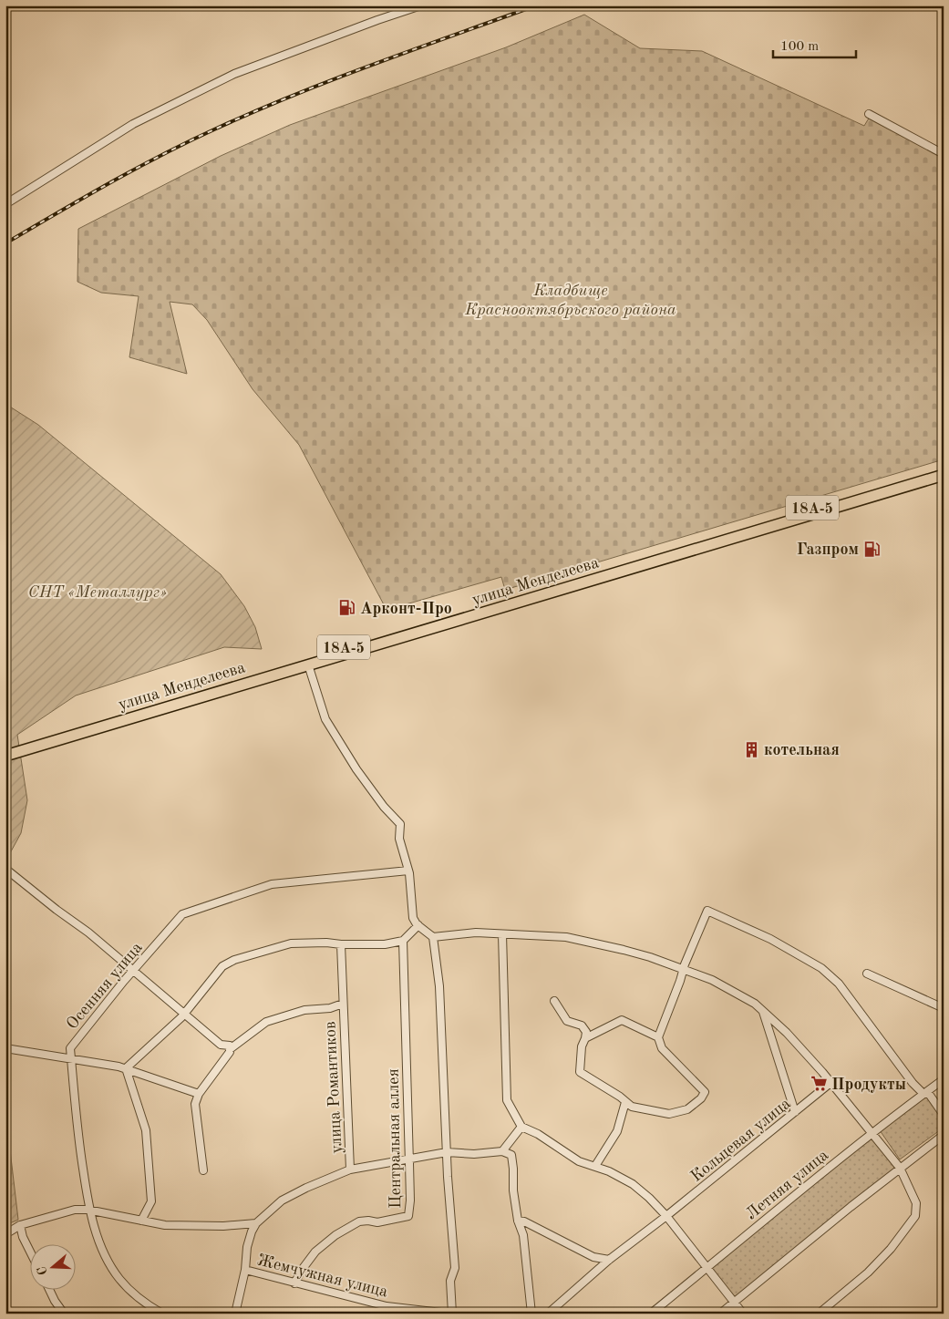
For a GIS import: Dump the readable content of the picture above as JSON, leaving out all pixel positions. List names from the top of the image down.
{
  "streets": {
    "highway": ["18А-5", "улица Менделеева"],
    "street": [
      "Осенняя улица",
      "улица Романтиков",
      "Центральная аллея",
      "Кольцевая улица",
      "Летняя улица",
      "Жемчужная улица"
    ]
  },
  "crossings": [
    ["Центральная аллея", "Жемчужная улица"]
  ],
  "parks": ["Кладбище Краснооктябрьского района", "СНТ «Металлург»"],
  "places": {
    "fuel station": ["Газпром", "Арконт-Про"],
    "building": ["котельная"],
    "supermarket": ["Продукты"]
  },
  "scale_bar": "100 m",
  "north": "left"
}
